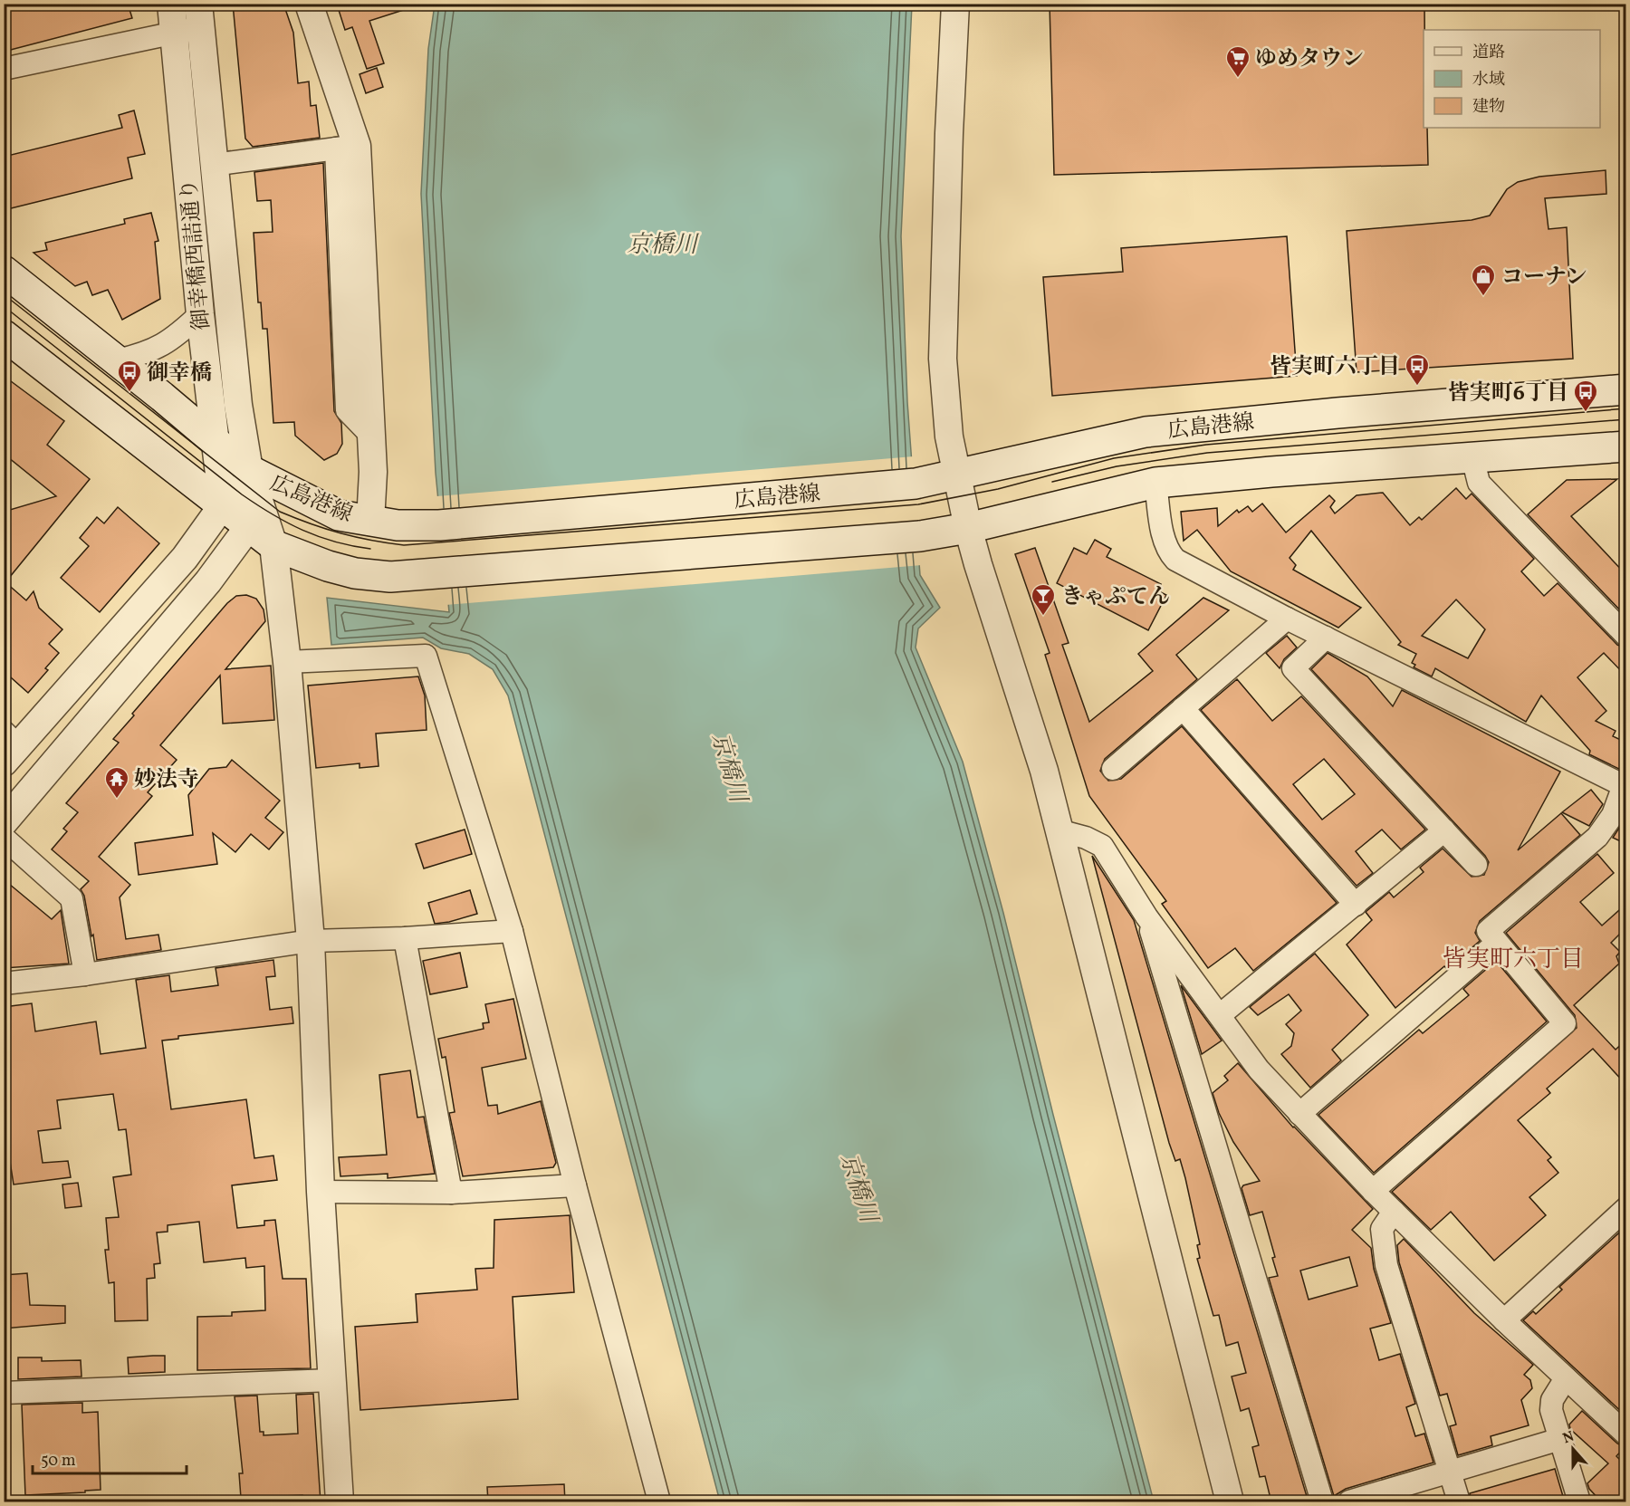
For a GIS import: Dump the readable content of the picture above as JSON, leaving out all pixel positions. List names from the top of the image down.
{
  "streets": {
    "main road": ["広島港線"],
    "street": ["御幸橋西詰通り"]
  },
  "crossings": [
    ["御幸橋西詰通り", "広島港線"]
  ],
  "districts": ["皆実町六丁目"],
  "water": ["京橋川"],
  "places": {
    "supermarket": ["ゆめタウン"],
    "shop": ["コーナン"],
    "bus stop": ["皆実町六丁目", "御幸橋", "皆実町6丁目"],
    "bar": ["きゃぷてん"],
    "temple": ["妙法寺"]
  },
  "legend": ["道路", "水域", "建物"],
  "scale_bar": "50 m",
  "north": "top"
}
